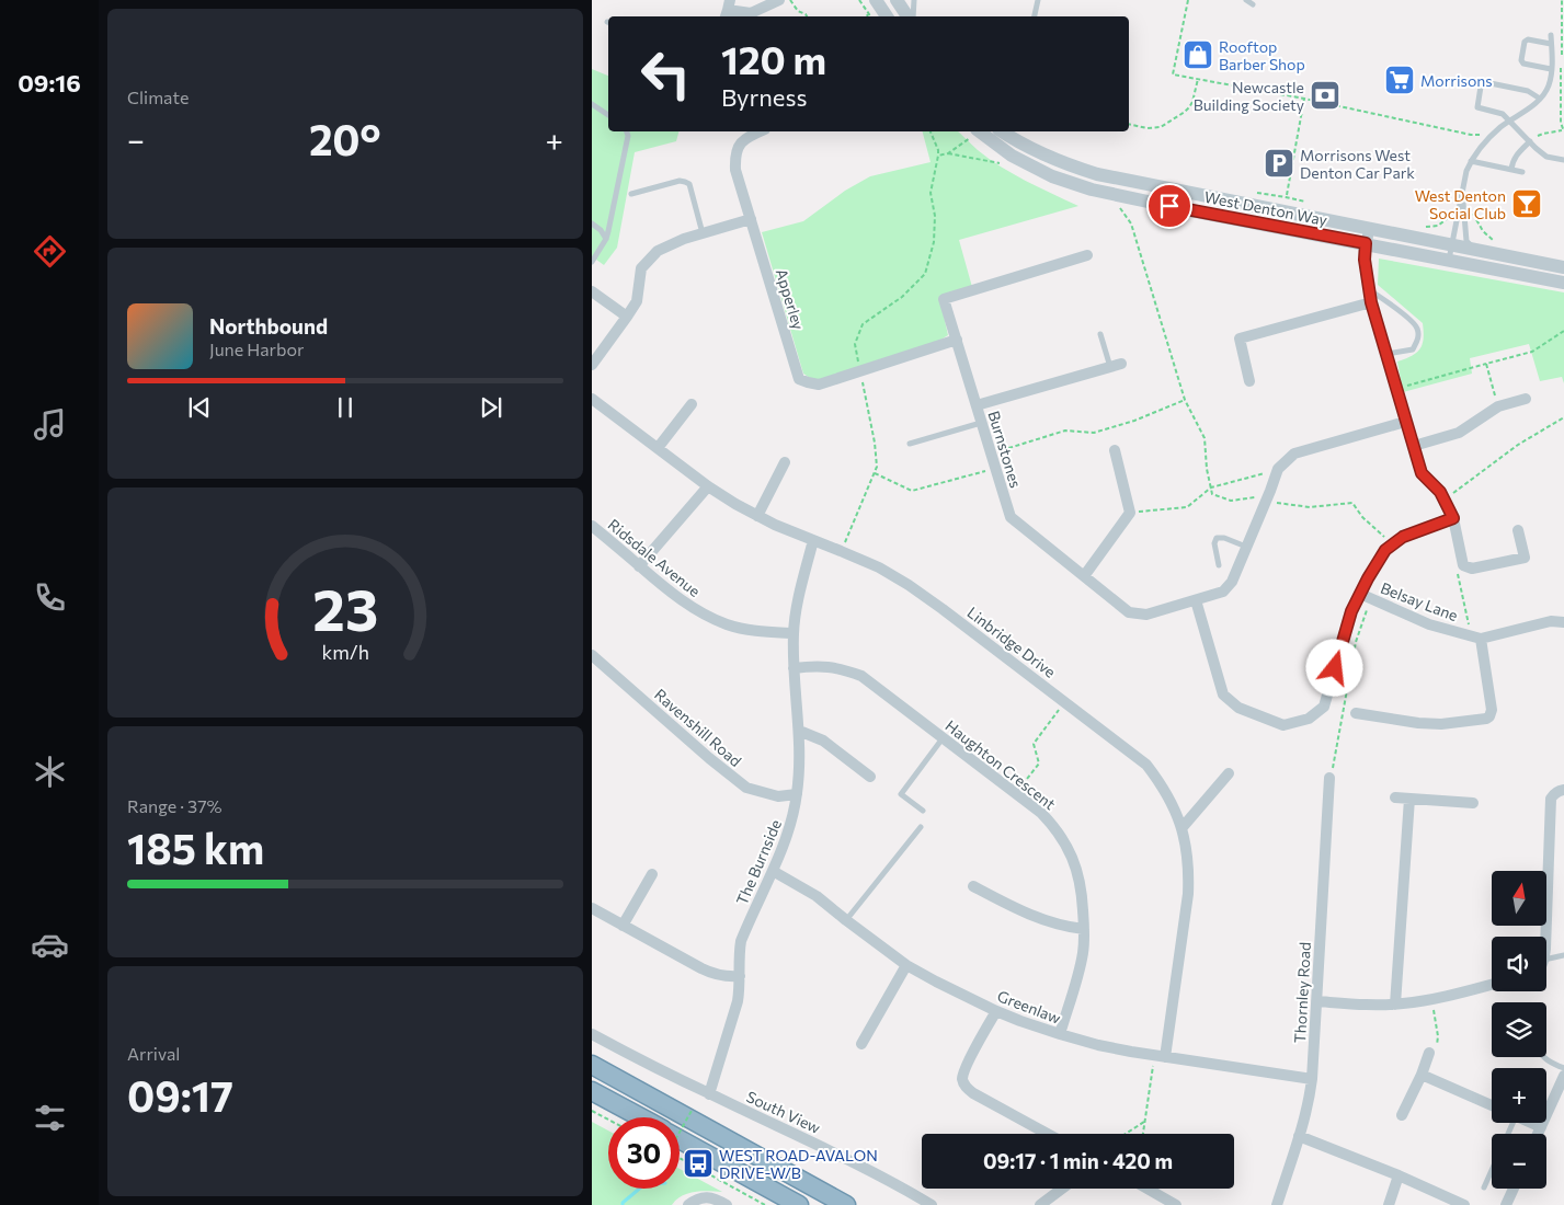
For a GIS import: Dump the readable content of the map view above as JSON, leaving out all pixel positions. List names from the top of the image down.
{
  "streets": {
    "street": [
      "West Denton Way",
      "Apperley",
      "Burnstones",
      "Ridsdale Avenue",
      "Belsay Lane",
      "Linbridge Drive",
      "Ravenshill Road",
      "Haughton Crescent",
      "The Burnside",
      "Thornley Road",
      "Greenlaw",
      "South View"
    ]
  },
  "crossings": [
    ["Apperley", "Burnstones"],
    ["Ridsdale Avenue", "The Burnside"],
    ["Linbridge Drive", "The Burnside"],
    ["Linbridge Drive", "Greenlaw"],
    ["Ravenshill Road", "The Burnside"],
    ["Haughton Crescent", "The Burnside"],
    ["Haughton Crescent", "Greenlaw"],
    ["The Burnside", "Greenlaw"],
    ["The Burnside", "South View"],
    ["Thornley Road", "Greenlaw"]
  ],
  "places": {
    "shop": ["Rooftop Barber Shop"],
    "supermarket": ["Morrisons"],
    "bank": ["Newcastle Building Society"],
    "parking": ["Morrisons West Denton Car Park"],
    "bar": ["West Denton Social Club"],
    "bus stop": ["WEST ROAD-AVALON DRIVE-W/B"]
  },
  "north": "top",
  "page": {
    "tabs": "09:16",
    "tile": [
      "Climate",
      ["Range · 37%", "185 km"],
      ["Arrival", "09:17"]
    ],
    "turn": ["120 m", "Byrness"],
    "heat": ["−", "20°", "+"],
    "song": ["Northbound", "June Harbor"],
    "map_buttons": ["+", "−"],
    "limit": "30",
    "trip": "09:17 · 1 min · 420 m",
    "gauge": ["23", "km/h"]
  }
}
